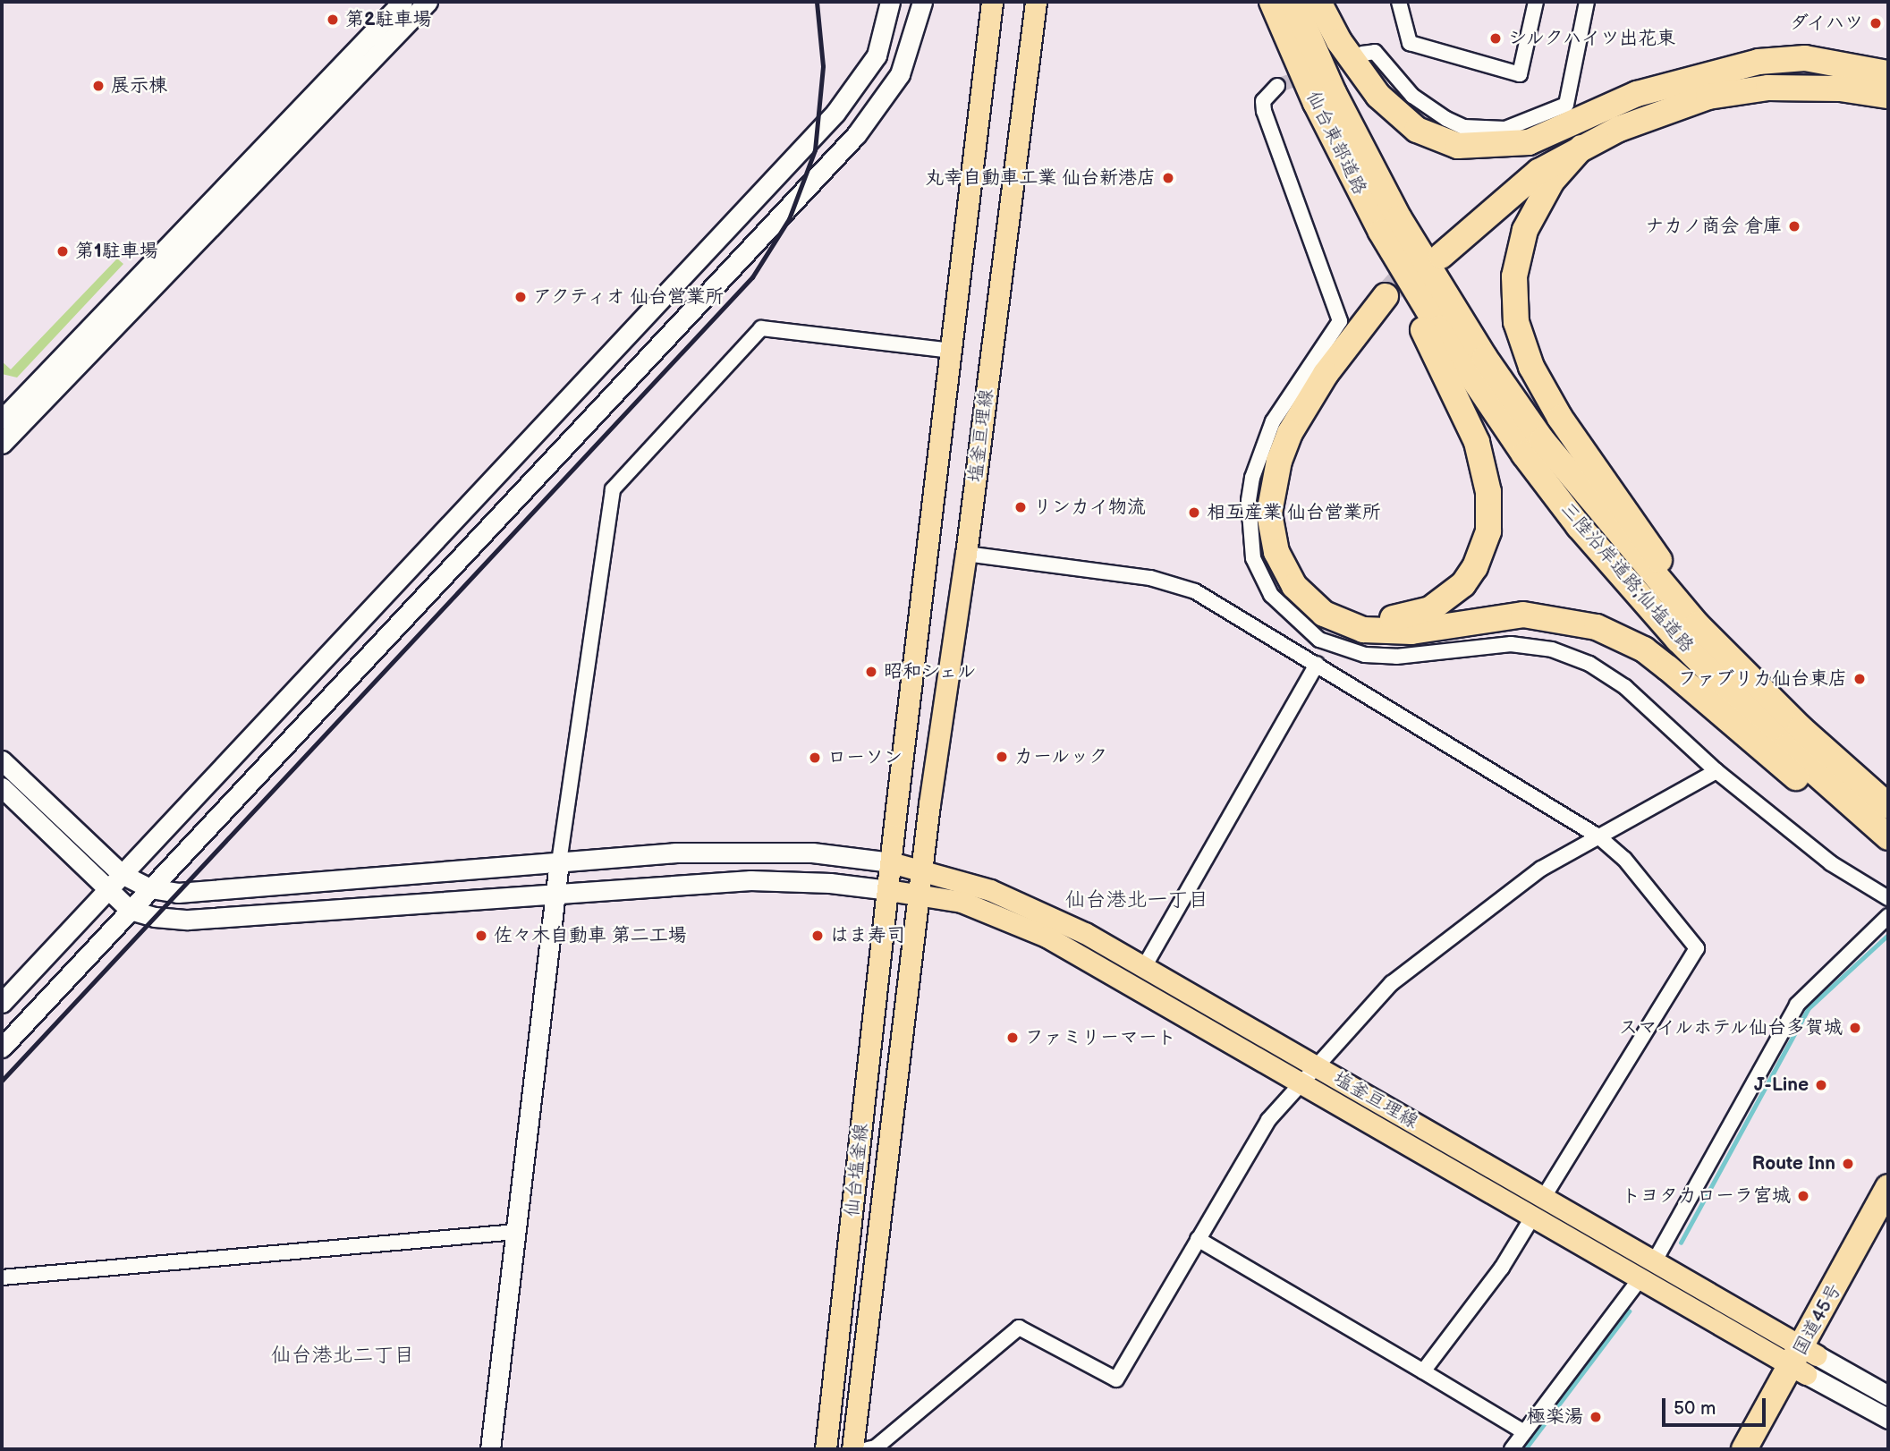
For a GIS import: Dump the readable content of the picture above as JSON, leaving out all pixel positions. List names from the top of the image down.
{
  "streets": {
    "highway": ["仙台東部道路", "三陸沿岸道路;仙塩道路", "国道45号"],
    "main road": ["塩釜亘理線", "仙台塩釜線"]
  },
  "crossings": [
    ["仙台東部道路", "三陸沿岸道路;仙塩道路"],
    ["塩釜亘理線", "仙台塩釜線"],
    ["塩釜亘理線", "国道45号"]
  ],
  "districts": ["仙台港北一丁目", "仙台港北二丁目"],
  "places": [
    "第2駐車場",
    "ダイハツ",
    "シルクハイツ出花東",
    "展示棟",
    "丸幸自動車工業 仙台新港店",
    "ナカノ商会 倉庫",
    "第1駐車場",
    "アクティオ 仙台営業所",
    "リンカイ物流",
    "相互産業 仙台営業所",
    "昭和シェル",
    "ファブリカ仙台東店",
    "カールック",
    "ローソン",
    "佐々木自動車 第二工場",
    "はま寿司",
    "スマイルホテル仙台多賀城",
    "ファミリーマート",
    "J-Line",
    "Route Inn",
    "トヨタカローラ宮城",
    "極楽湯"
  ],
  "scale_bar": "50 m"
}
